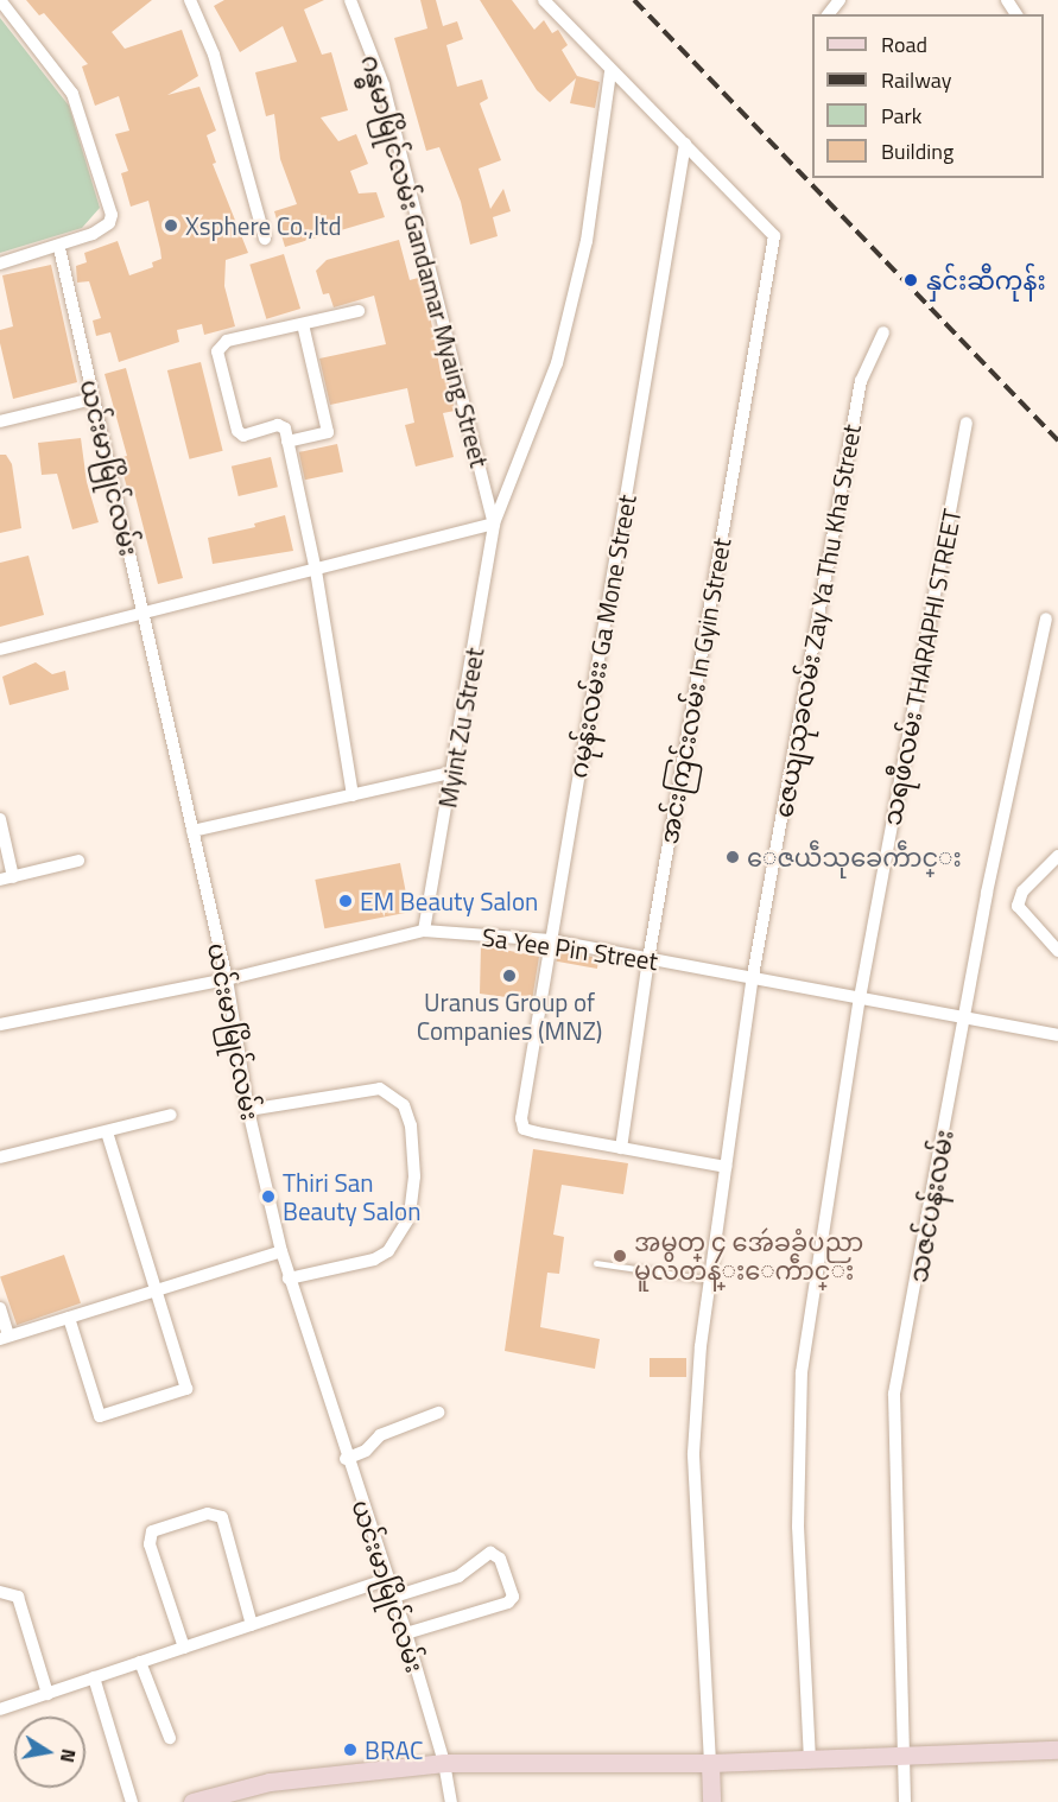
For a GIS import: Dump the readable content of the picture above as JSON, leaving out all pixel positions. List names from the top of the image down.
{
  "streets": {
    "street": [
      "ဂန္ဓမာမြိုင်လမ်း Gandamar Myaing Street",
      "ယင်းမာမြိုင်လမ်း",
      "ဇေယျသုခလမ်း Zay Ya Thu Kha Street",
      "ဂမုန်းလမ်းး Ga Mone Street",
      "သရဖီလမ်း THARAPHI STREET",
      "အင်းကြင်းလမ်း In Gyin Street",
      "Myint Zu Street",
      "Sa Yee Pin Street",
      "သဇင်ပန်းလမ်း"
    ]
  },
  "crossings": [
    ["ဂန္ဓမာမြိုင်လမ်း Gandamar Myaing Street", "Myint Zu Street"],
    ["ယင်းမာမြိုင်လမ်း", "Sa Yee Pin Street"],
    ["ဇေယျသုခလမ်း Zay Ya Thu Kha Street", "Sa Yee Pin Street"],
    ["ဂမုန်းလမ်းး Ga Mone Street", "အင်းကြင်းလမ်း In Gyin Street"],
    ["ဂမုန်းလမ်းး Ga Mone Street", "Sa Yee Pin Street"],
    ["သရဖီလမ်း THARAPHI STREET", "Sa Yee Pin Street"],
    ["အင်းကြင်းလမ်း In Gyin Street", "Sa Yee Pin Street"],
    ["Myint Zu Street", "Sa Yee Pin Street"],
    ["Sa Yee Pin Street", "သဇင်ပန်းလမ်း"]
  ],
  "places": [
    "Xsphere Co.,ltd",
    "နှင်းဆီကုန်း",
    "ေဇယဵသုခေကဵာင္း",
    "EM Beauty Salon",
    "Uranus Group of Companies (MNZ)",
    "Thiri San Beauty Salon",
    "အမွတ္ ၄ အေဴခခံပညာ မူလတန္းေကဵာင္း",
    "BRAC"
  ],
  "legend": [
    "Road",
    "Railway",
    "Park",
    "Building"
  ],
  "north": "right"
}
